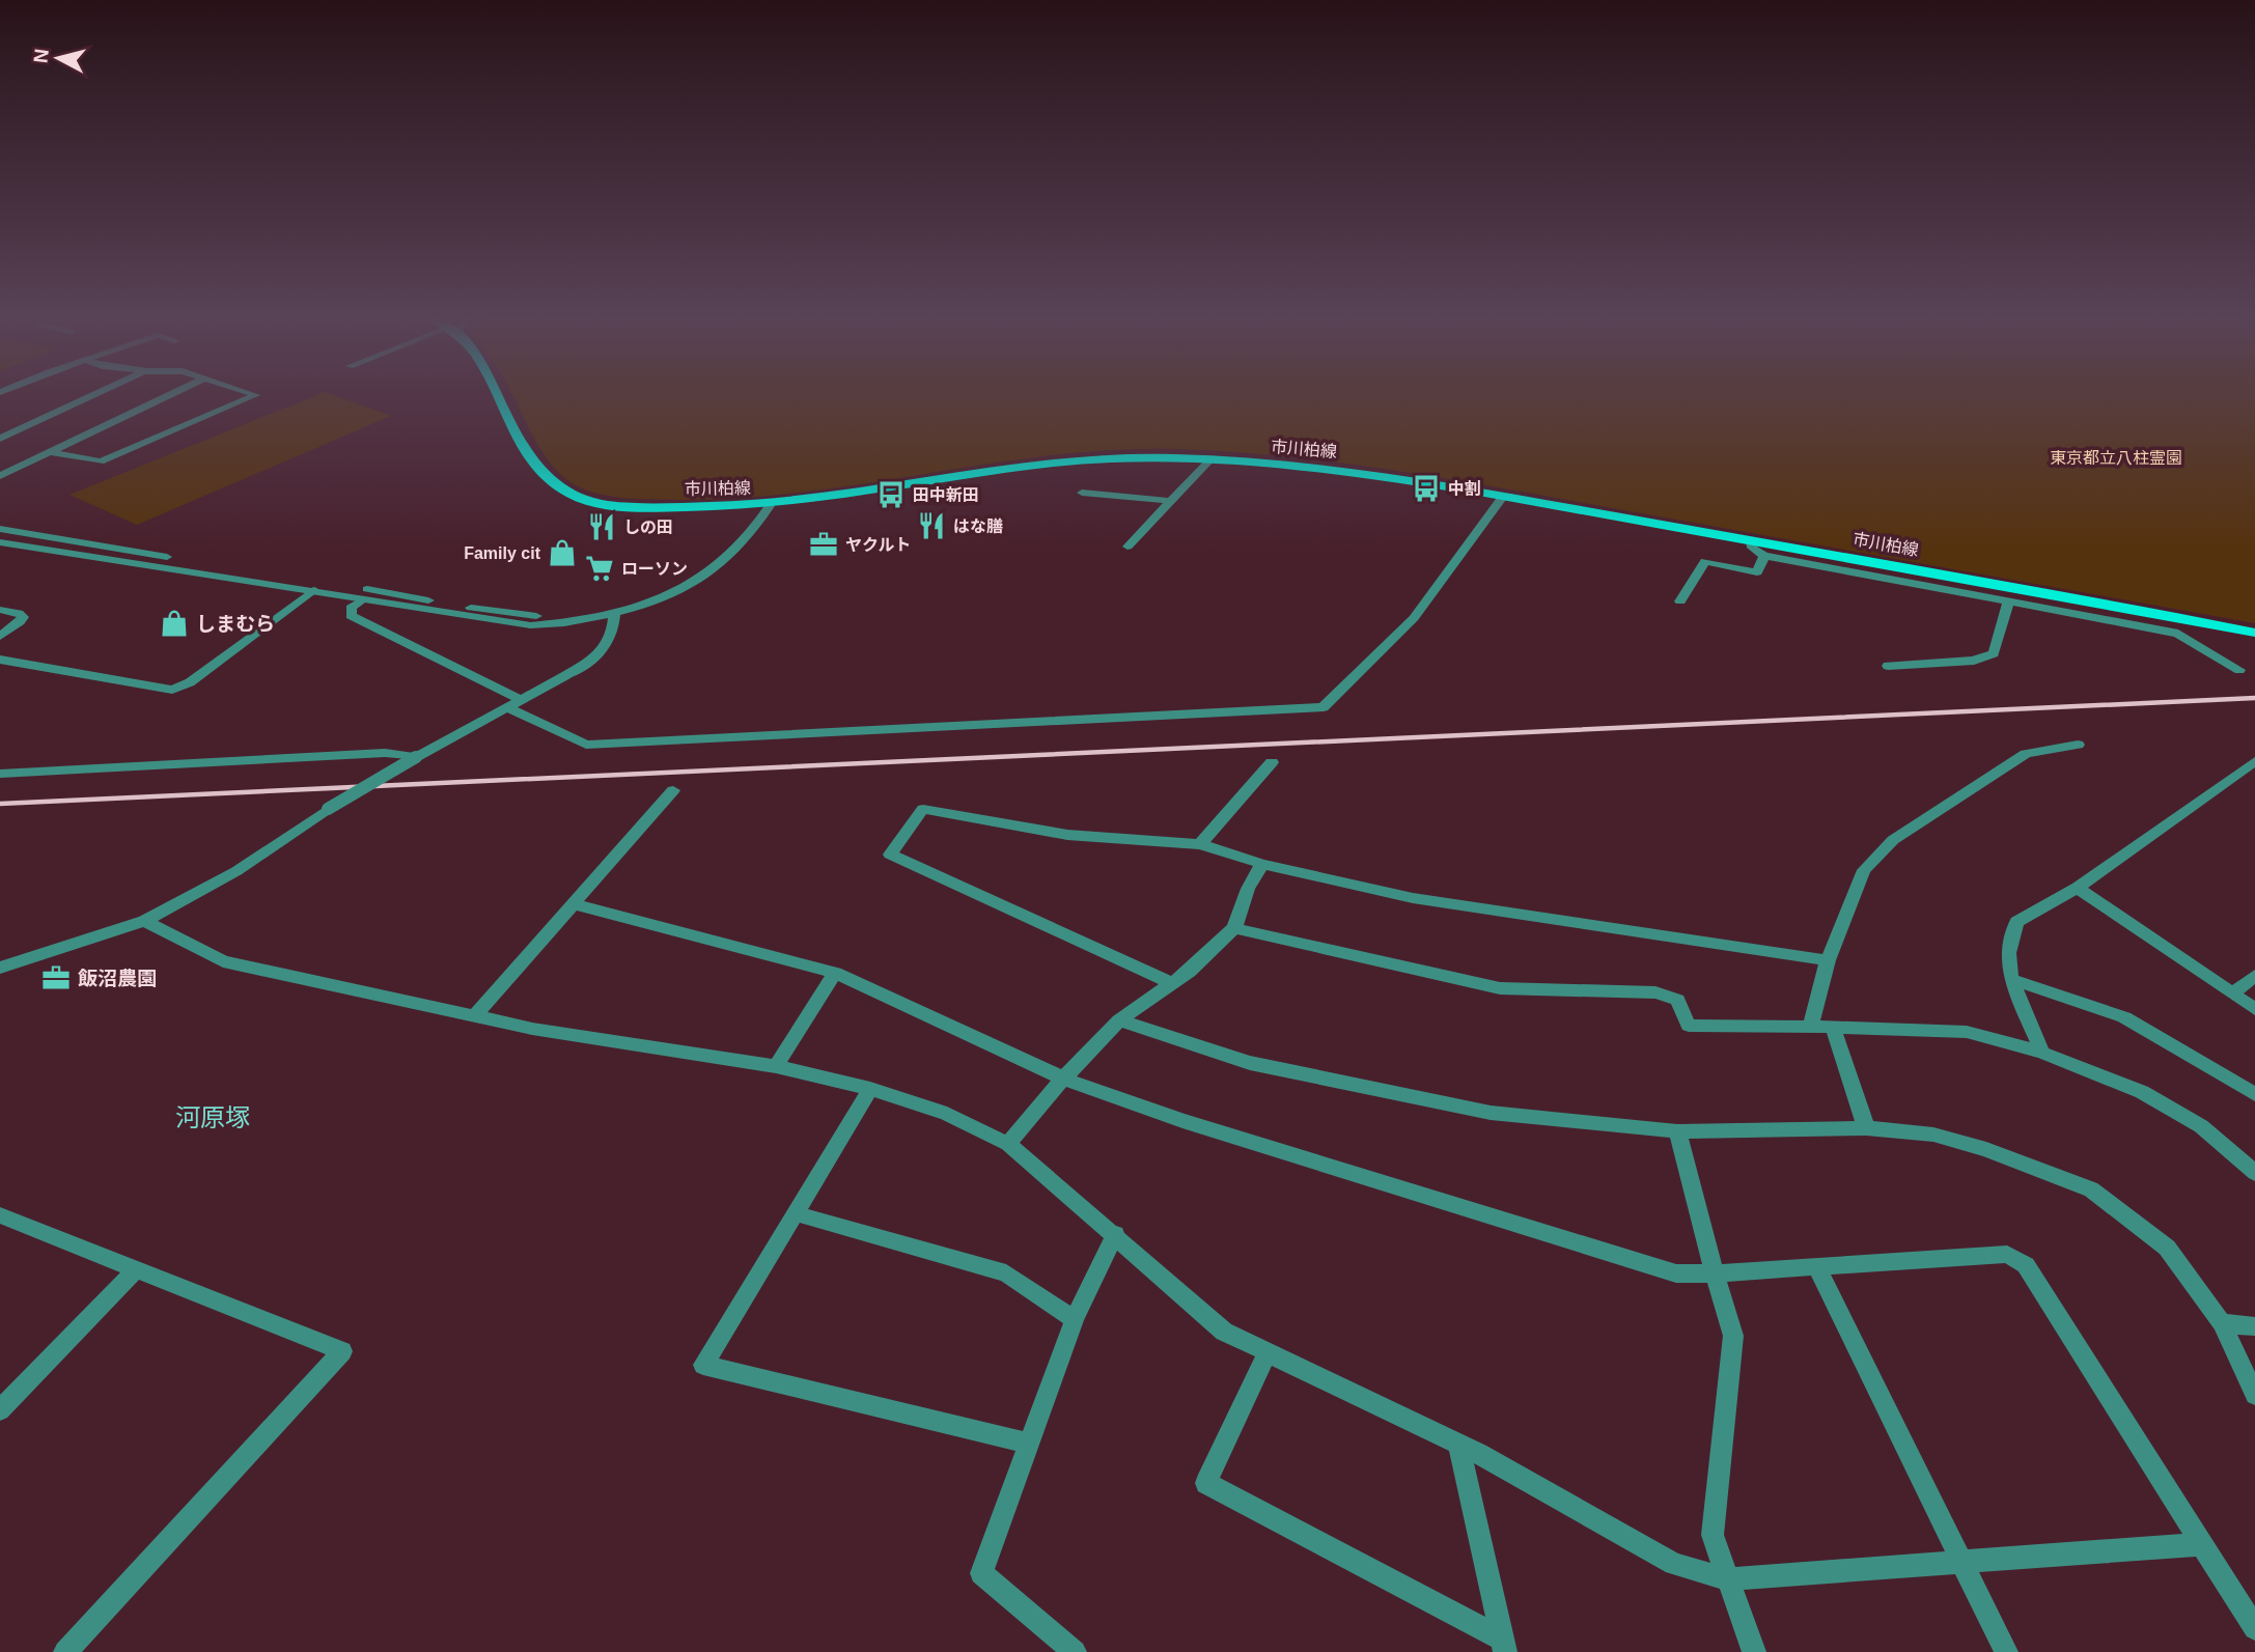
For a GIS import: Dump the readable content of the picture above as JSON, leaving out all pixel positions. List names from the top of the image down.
{
  "streets": {
    "main road": ["市川柏線"]
  },
  "districts": ["河原塚"],
  "parks": ["東京都立八柱霊園"],
  "places": {
    "bus stop": ["中割", "田中新田"],
    "restaurant": ["はな膳", "しの田"],
    "office": ["ヤクルト", "飯沼農園"],
    "shop": ["Family cit", "しまむら"],
    "supermarket": ["ローソン"]
  },
  "north": "left"
}
